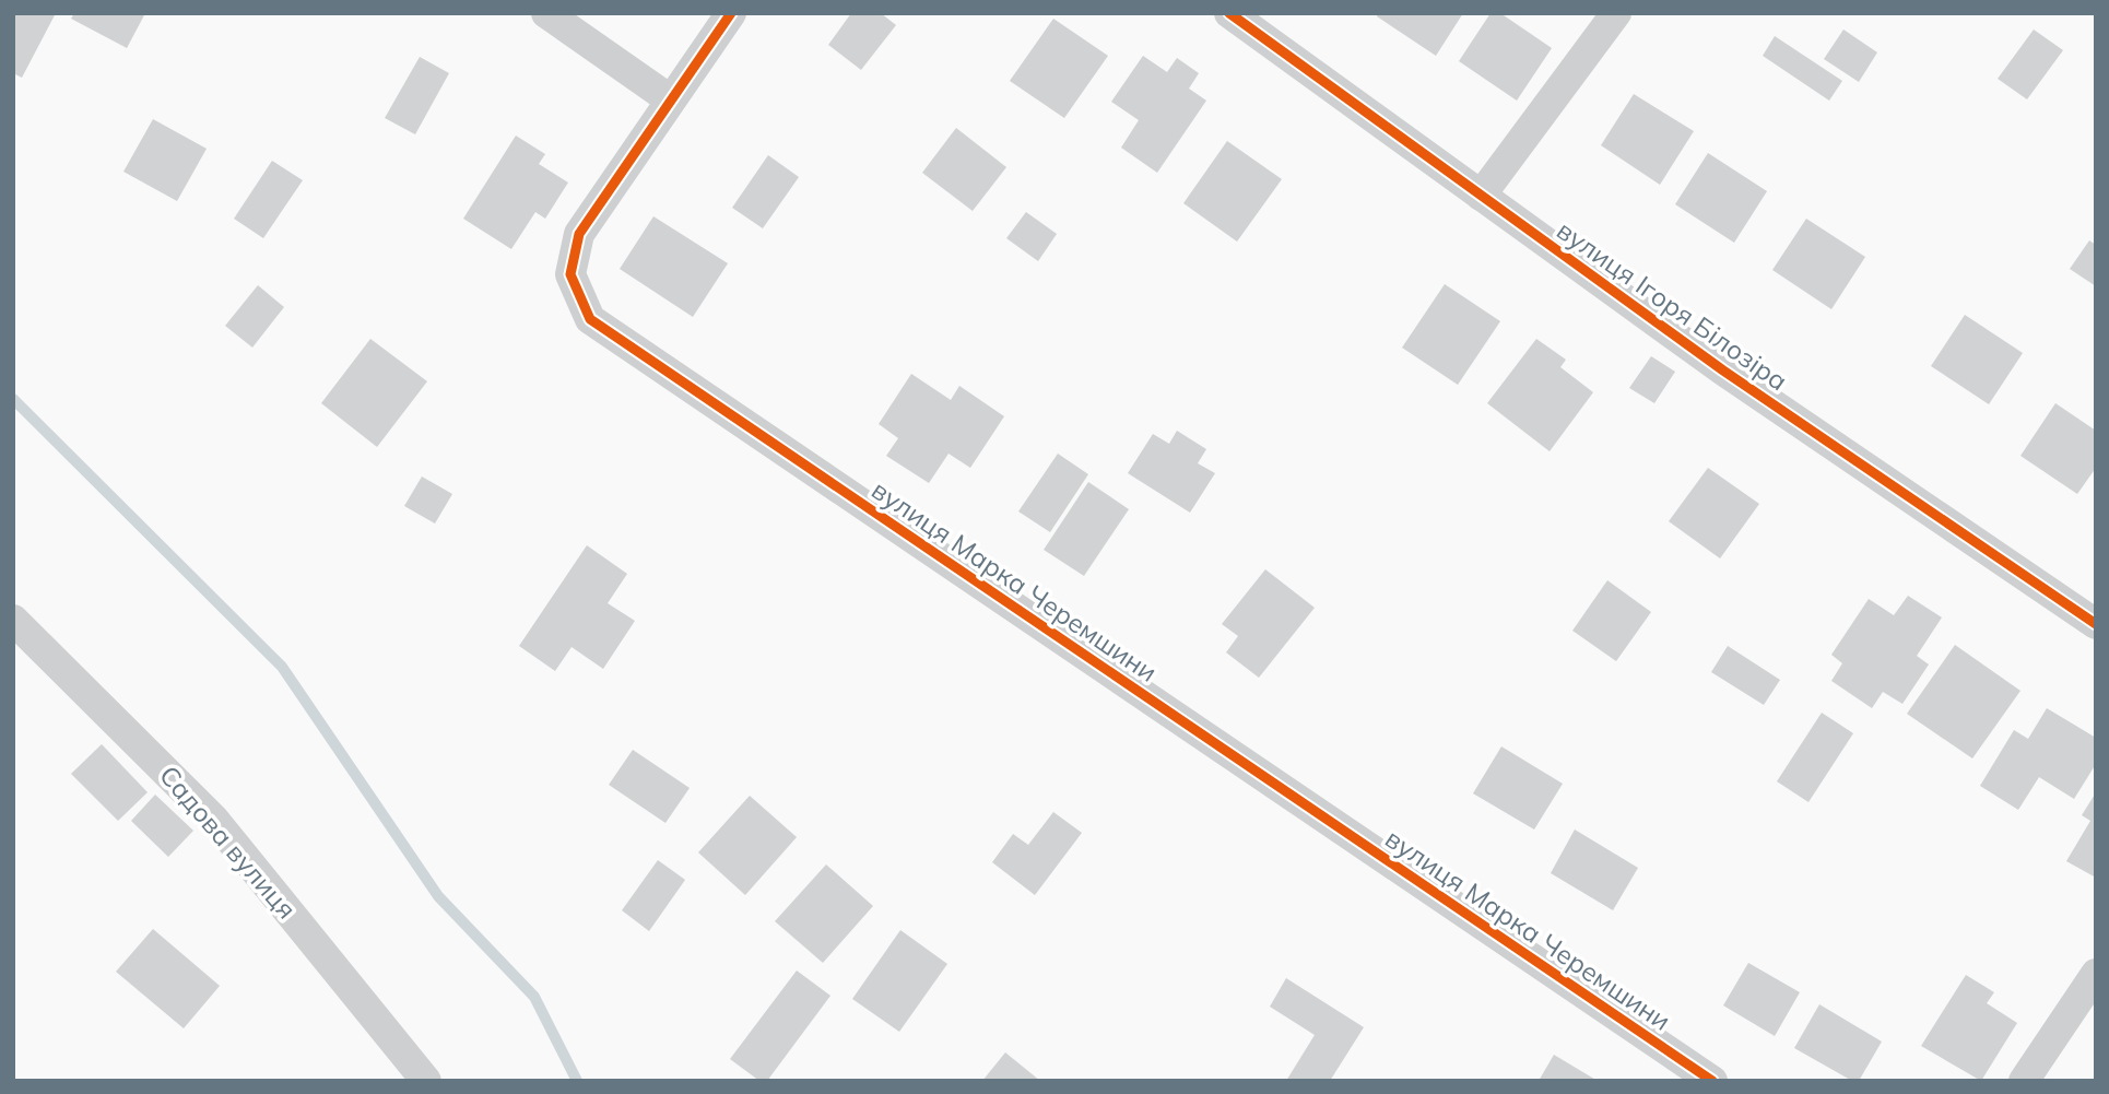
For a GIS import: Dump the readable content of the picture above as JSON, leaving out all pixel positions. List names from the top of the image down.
{
  "streets": {
    "street": ["вулиця Ігоря Білозіра", "вулиця Марка Черемшини", "Садова вулиця"]
  }
}
